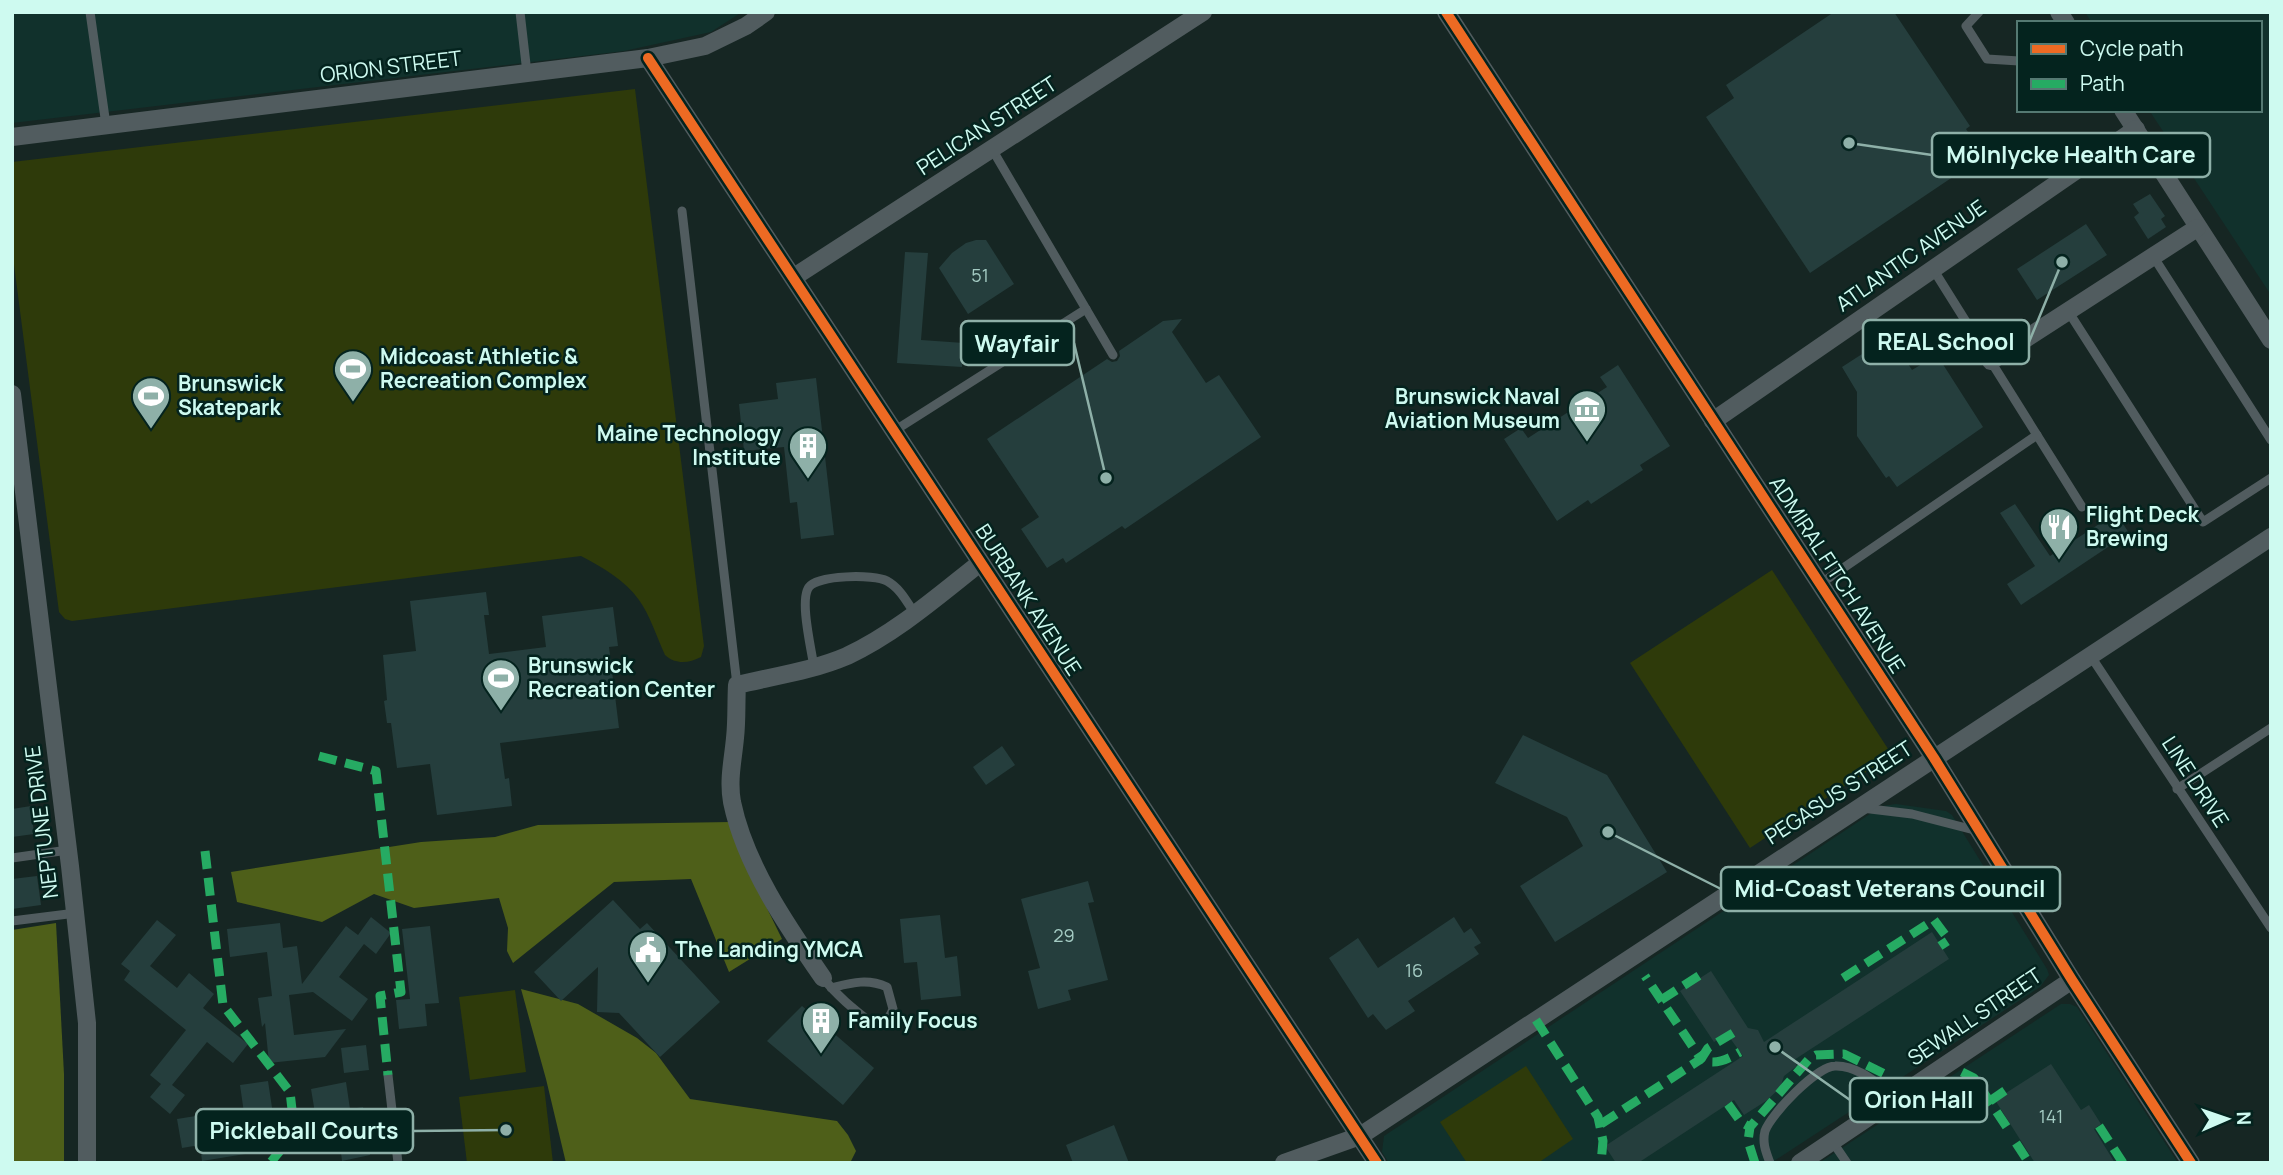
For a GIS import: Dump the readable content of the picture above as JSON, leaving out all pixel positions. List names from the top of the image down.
{
  "streets": {
    "street": [
      "ORION STREET",
      "PELICAN STREET",
      "ATLANTIC AVENUE",
      "ADMIRAL FITCH AVENUE",
      "BURBANK AVENUE",
      "PEGASUS STREET",
      "NEPTUNE DRIVE",
      "SEWALL STREET"
    ],
    "lane": ["LINE DRIVE"]
  },
  "crossings": [
    ["ORION STREET", "BURBANK AVENUE"],
    ["PELICAN STREET", "BURBANK AVENUE"],
    ["ATLANTIC AVENUE", "ADMIRAL FITCH AVENUE"],
    ["ADMIRAL FITCH AVENUE", "PEGASUS STREET"],
    ["ADMIRAL FITCH AVENUE", "SEWALL STREET"],
    ["BURBANK AVENUE", "PEGASUS STREET"],
    ["LINE DRIVE", "PEGASUS STREET"]
  ],
  "places": {
    "other": [
      "Mölnlycke Health Care",
      "REAL School",
      "Wayfair",
      "Mid-Coast Veterans Council",
      "Orion Hall",
      "Pickleball Courts"
    ],
    "sports": ["Midcoast Athletic & Recreation Complex", "Brunswick Skatepark", "Brunswick Recreation Center"],
    "museum": ["Brunswick Naval Aviation Museum"],
    "building": ["Maine Technology Institute", "Family Focus"],
    "restaurant": ["Flight Deck Brewing"],
    "public building": ["The Landing YMCA"]
  },
  "house_numbers": [
    "51",
    "29",
    "16",
    "141"
  ],
  "legend": ["Cycle path", "Path"],
  "north": "right"
}
